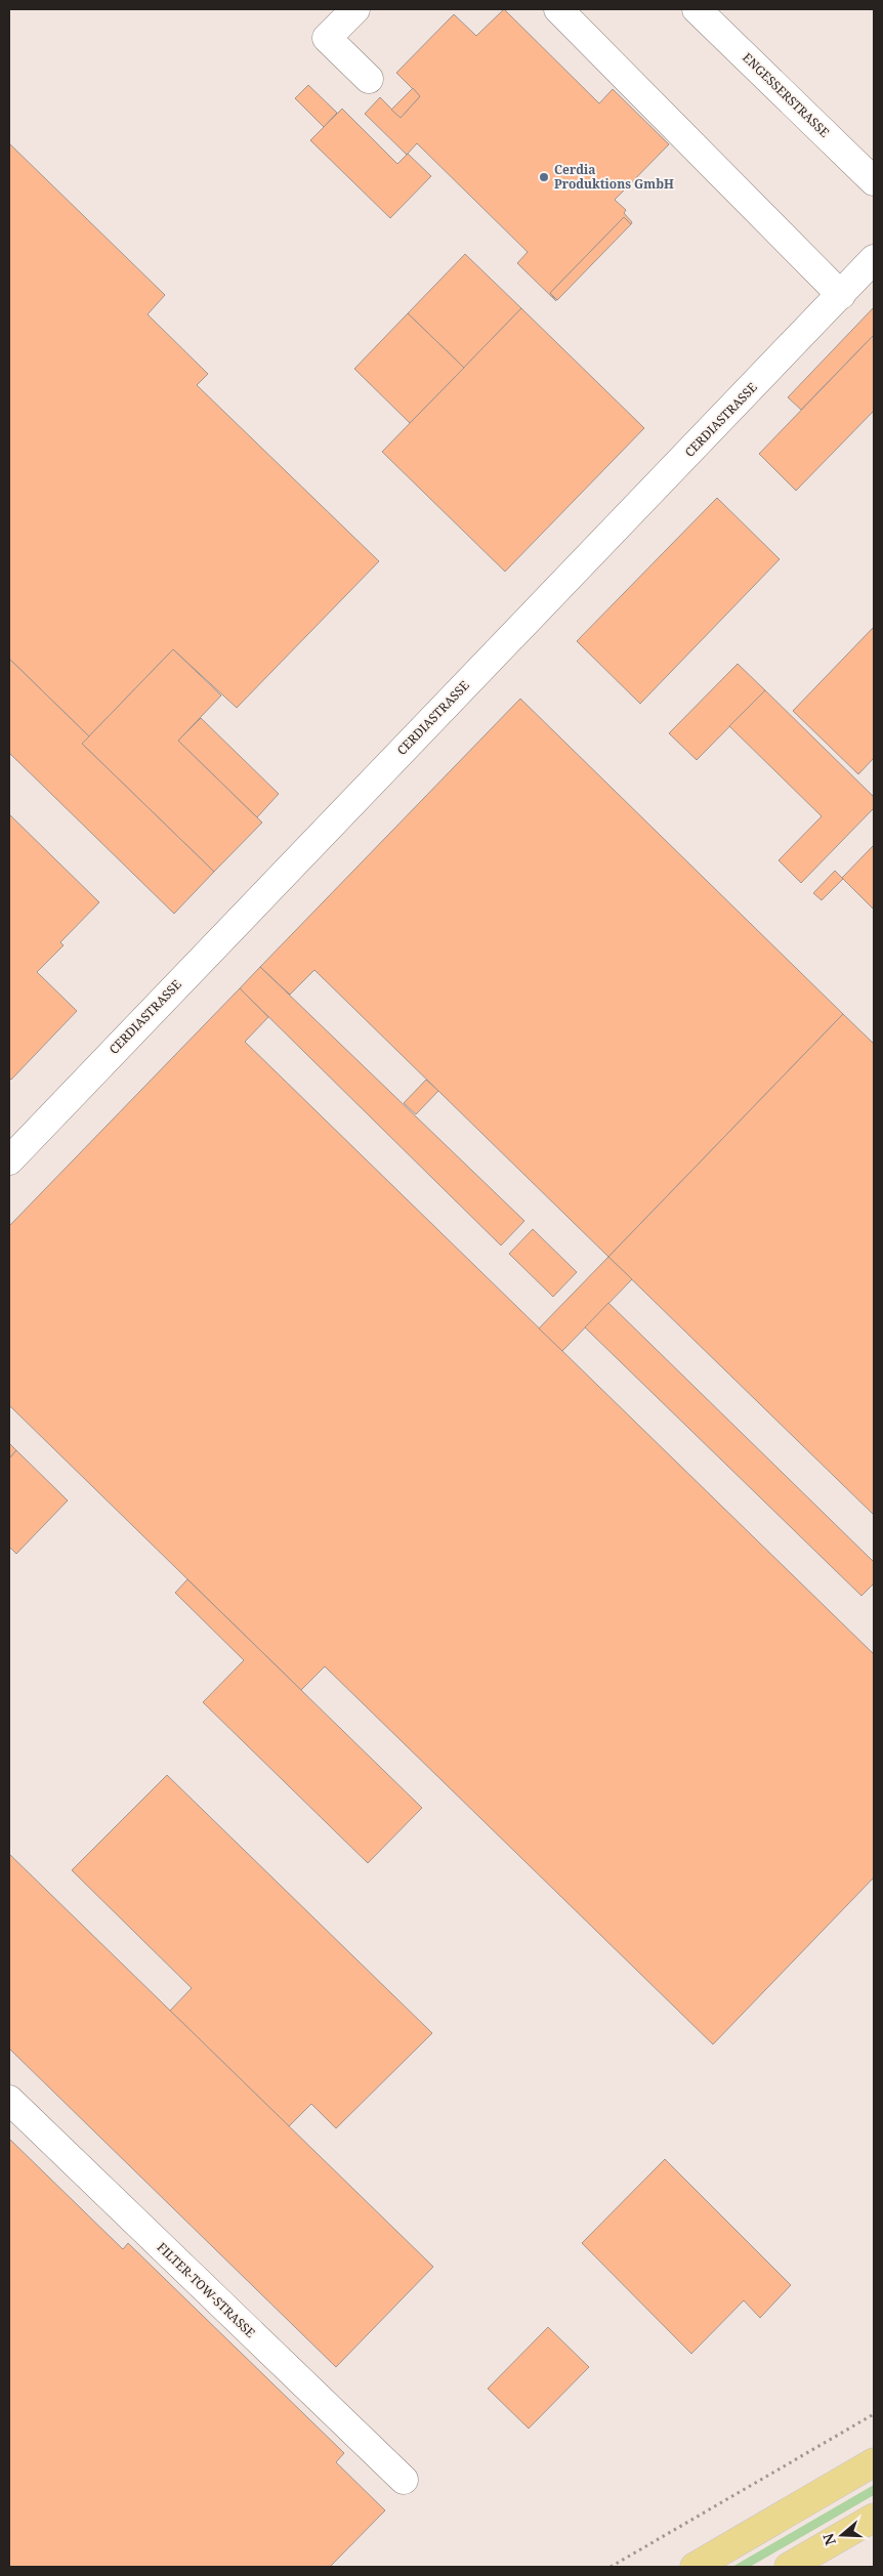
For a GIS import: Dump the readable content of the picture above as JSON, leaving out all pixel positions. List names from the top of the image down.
{
  "streets": {
    "street": ["ENGESSERSTRASSE", "CERDIASTRASSE", "FILTER-TOW-STRASSE"]
  },
  "places": ["Cerdia Produktions GmbH"],
  "north": "left"
}
